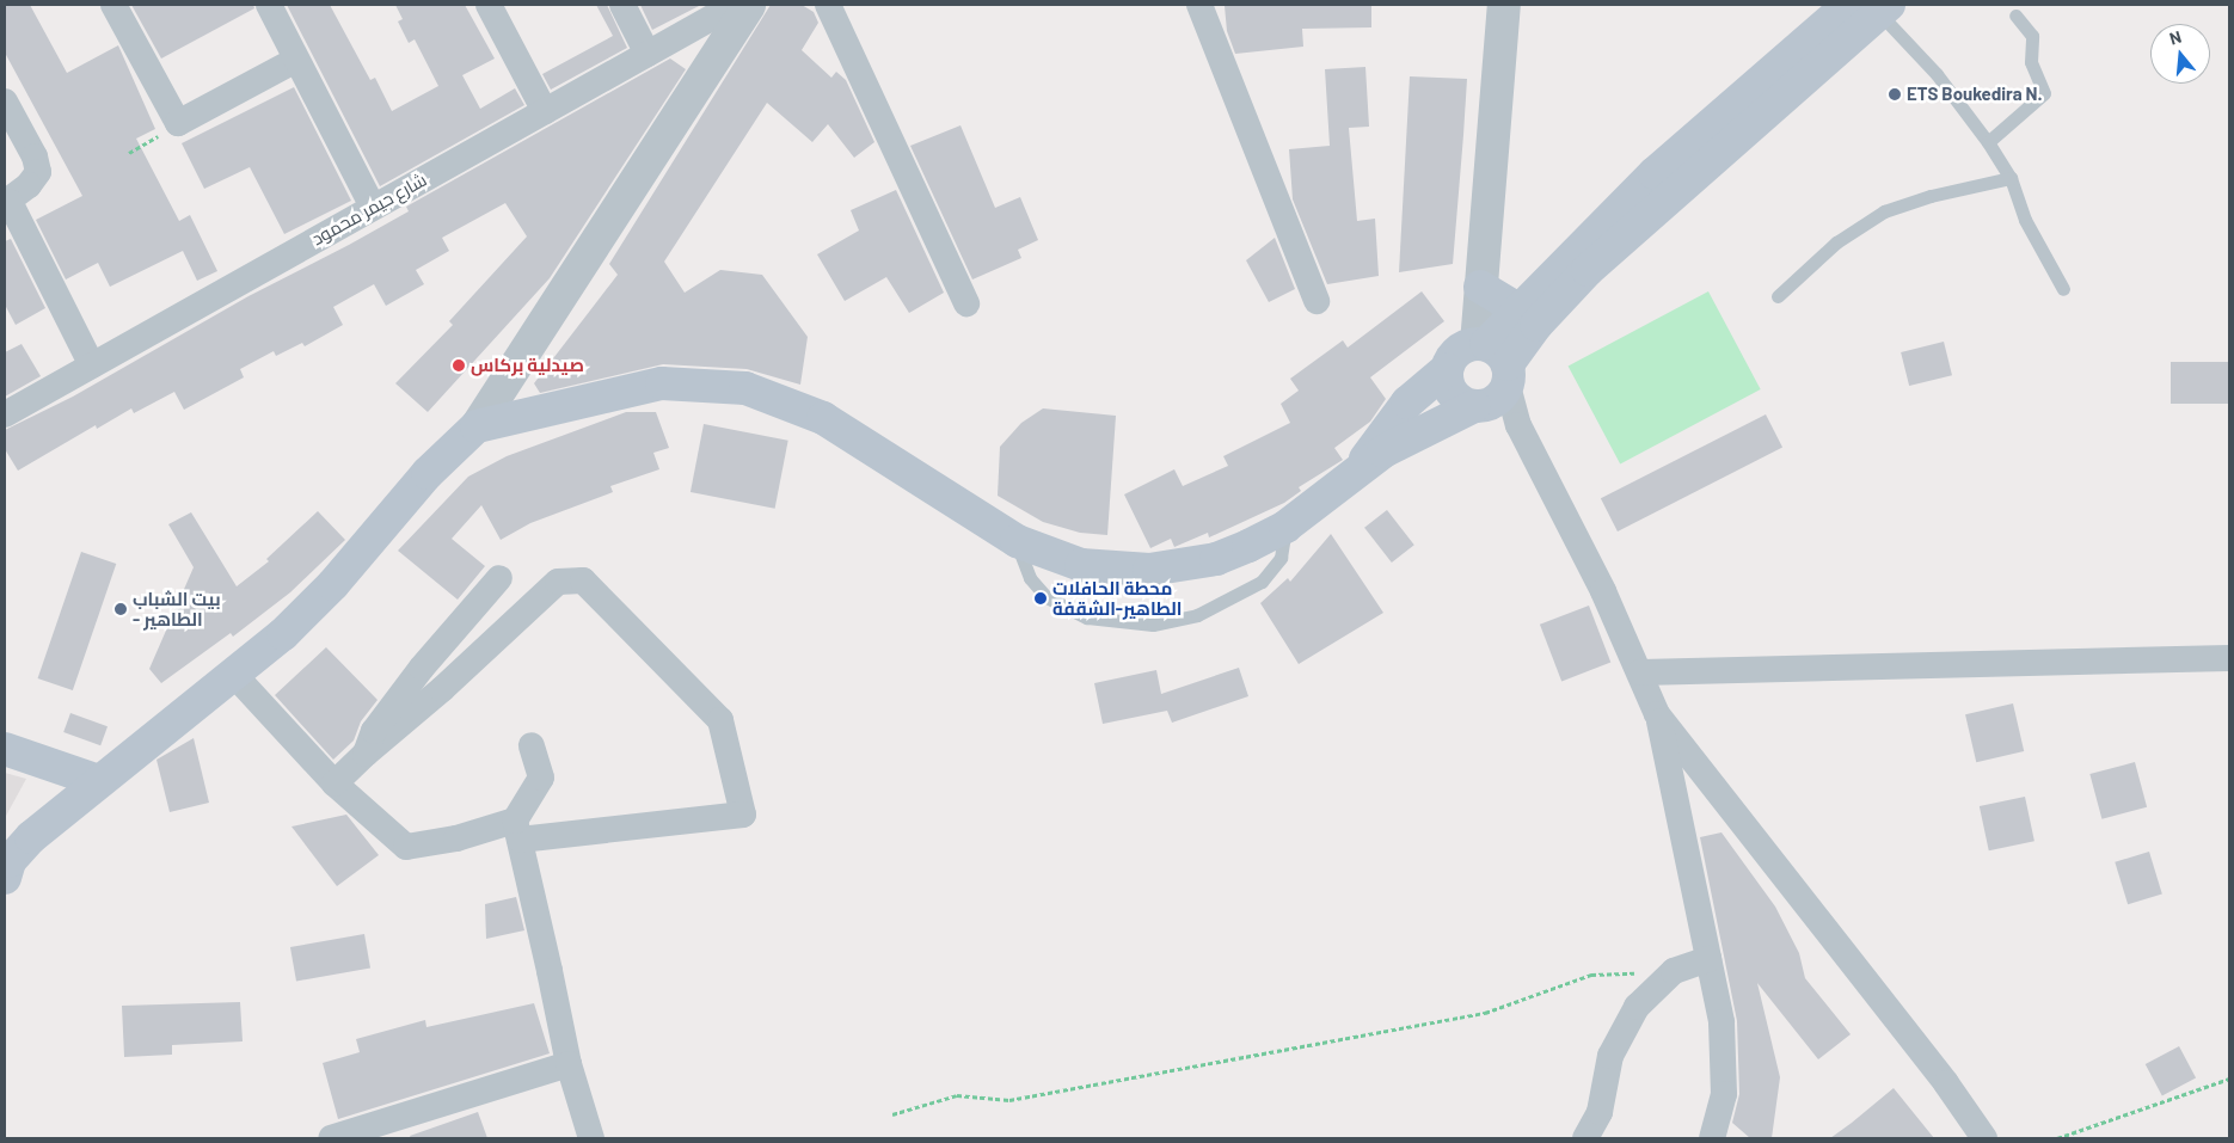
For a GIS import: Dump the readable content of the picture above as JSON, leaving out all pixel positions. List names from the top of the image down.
{
  "streets": {
    "street": ["شارع حيمر محمود"]
  },
  "places": [
    "ETS Boukedira N.",
    "صيدلية بركاس",
    "محطة الحافلات الطاهير-الشقفة",
    "بيت الشباب - الطاهير"
  ],
  "north": "top"
}
